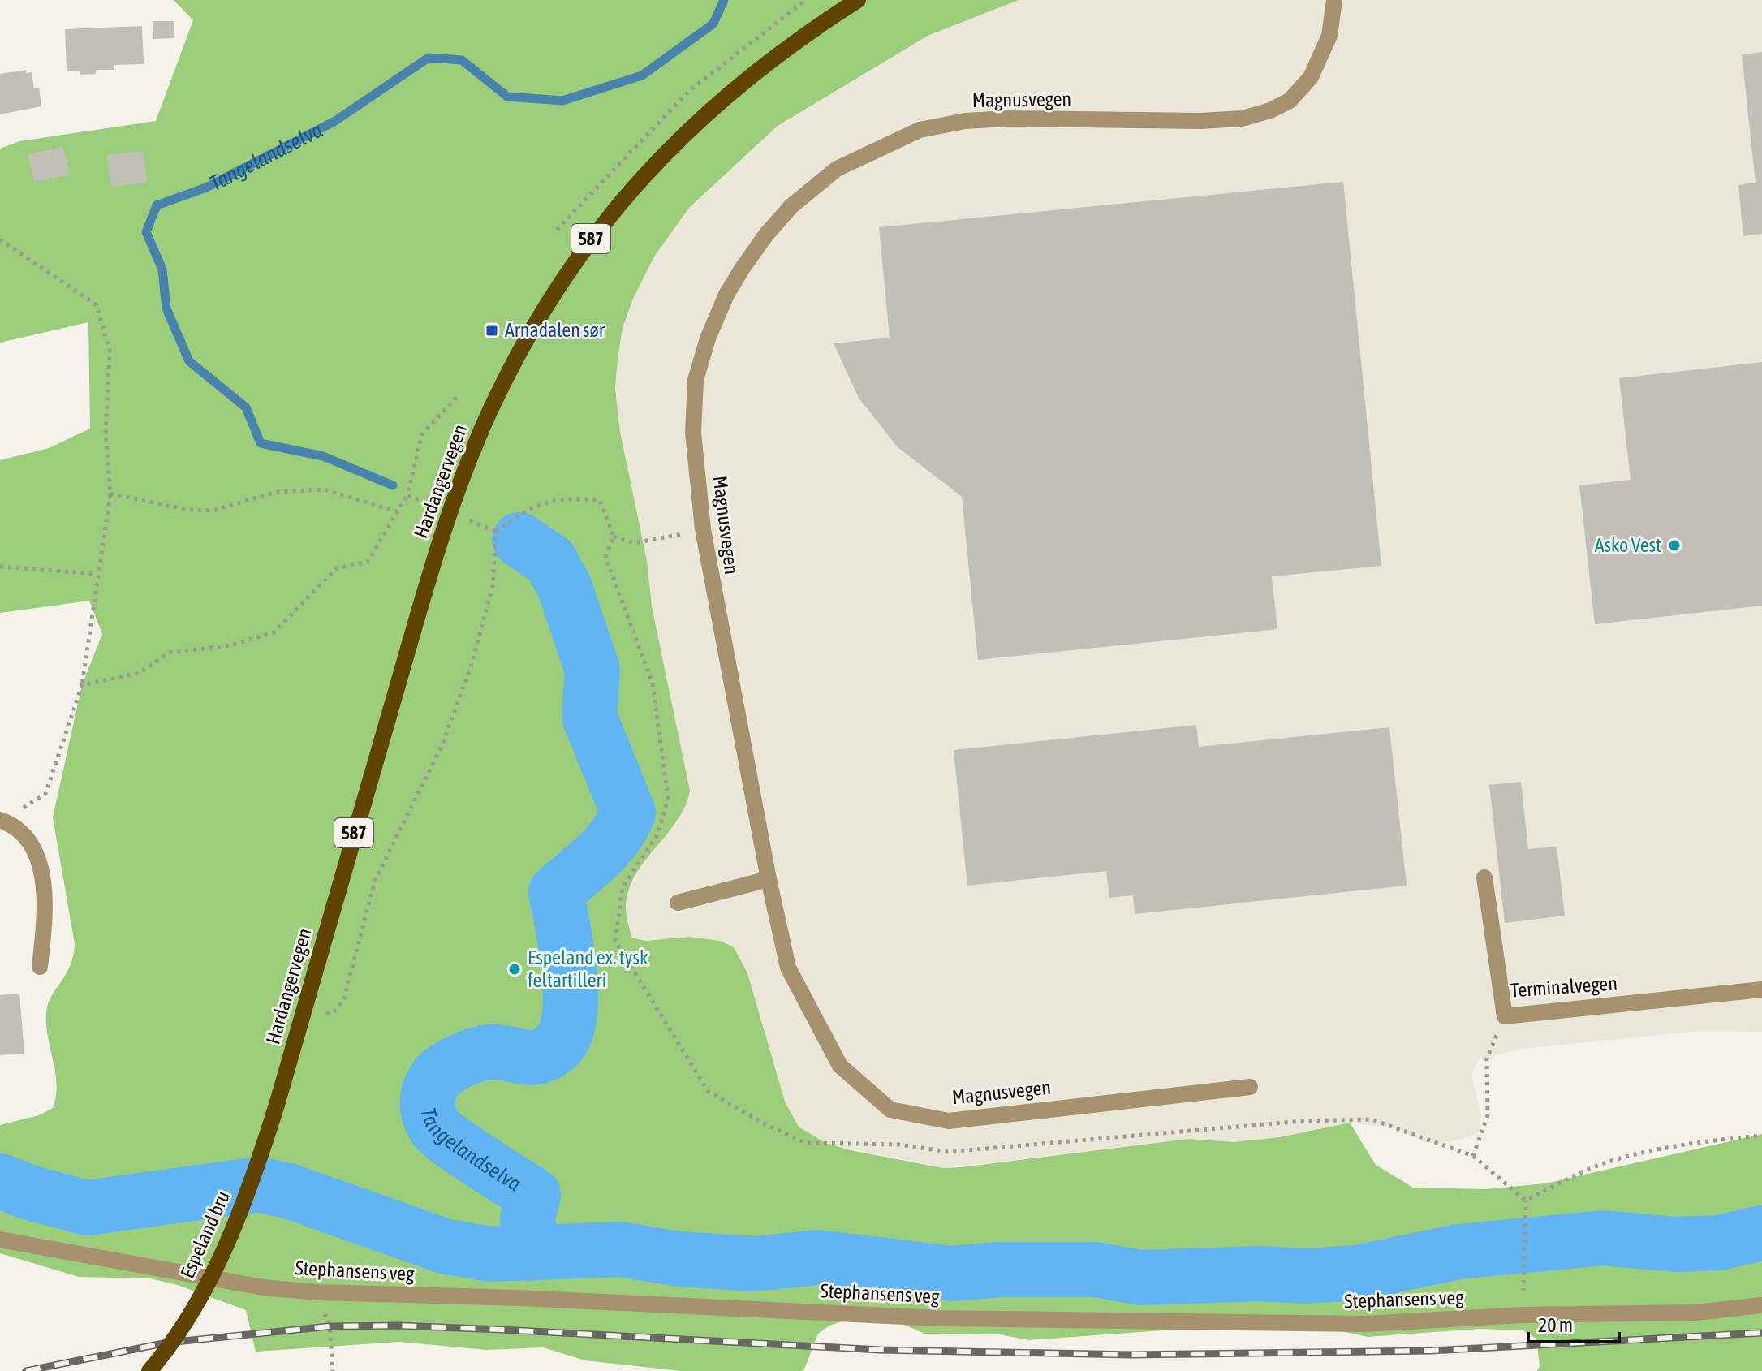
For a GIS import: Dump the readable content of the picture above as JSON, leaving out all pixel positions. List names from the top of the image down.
{
  "streets": {
    "main road": ["587", "Hardangervegen", "Espeland bru"],
    "street": ["Magnusvegen", "Terminalvegen", "Stephansens veg"]
  },
  "crossings": [
    ["Hardangervegen", "Espeland bru"]
  ],
  "water": ["Tangelandselva"],
  "places": {
    "transit": ["Arnadalen sør"],
    "other": ["Asko Vest", "Espeland ex. tysk feltartilleri"]
  },
  "scale_bar": "20 m"
}
